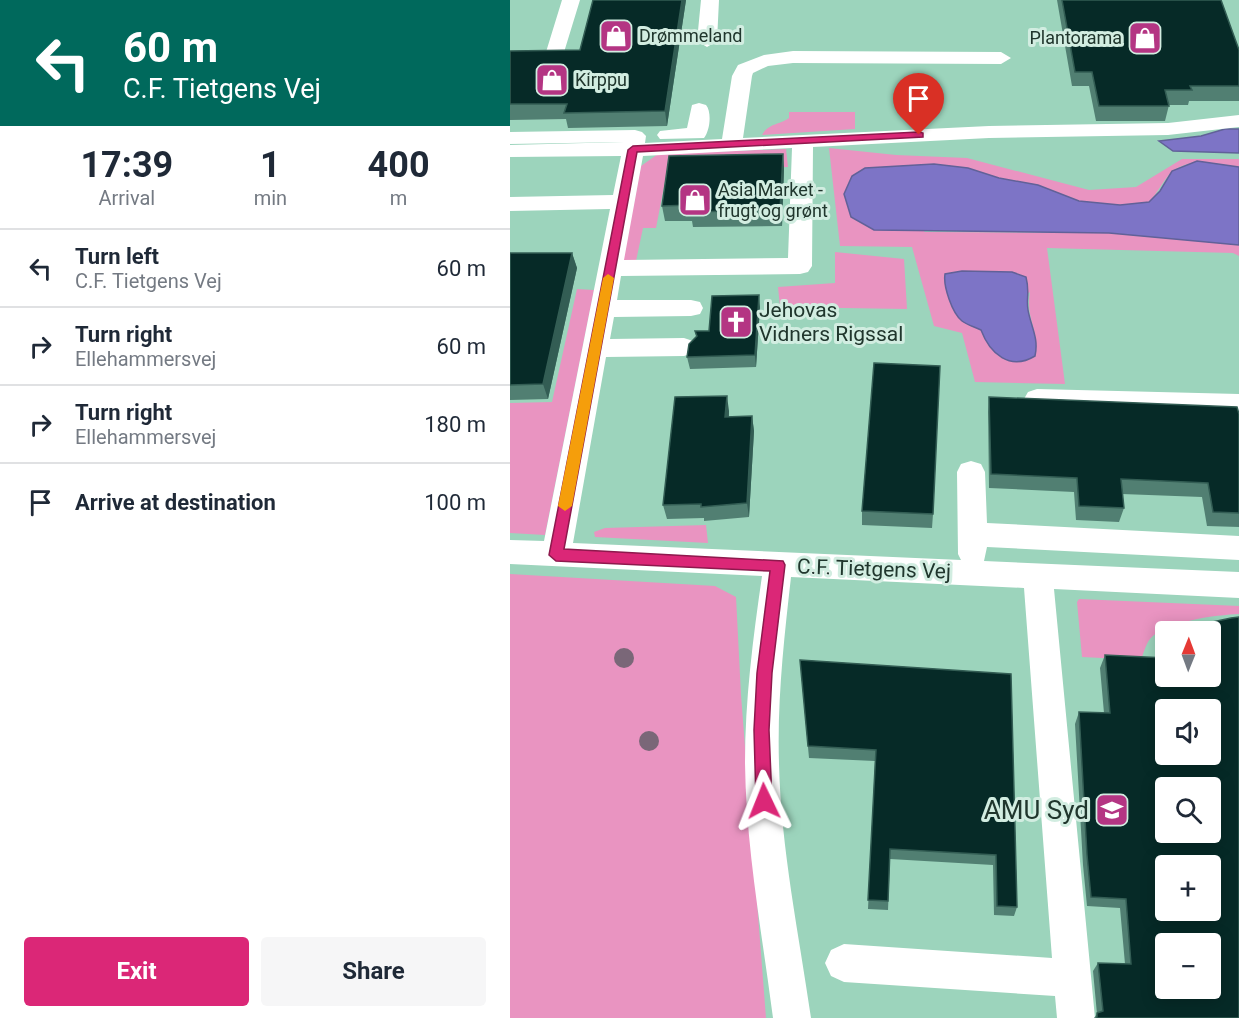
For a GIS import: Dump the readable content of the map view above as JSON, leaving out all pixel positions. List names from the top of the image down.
{
  "streets": {
    "street": ["C.F. Tietgens Vej"]
  },
  "places": {
    "shop": [
      "Drømmeland",
      "Plantorama",
      "Kirppu",
      "Asia Market - frugt og grønt"
    ],
    "church": ["Jehovas Vidners Rigssal"],
    "school or university": ["AMU Syd"]
  },
  "north": "top",
  "page": {
    "turn": ["60 m", "C.F. Tietgens Vej"],
    "eta": [
      "17:39",
      "Arrival",
      "1",
      "min",
      "400",
      "m"
    ],
    "list": [
      {
        "name": "Turn left",
        "note": "C.F. Tietgens Vej",
        "value": "60 m"
      },
      {
        "name": "Turn right",
        "note": "Ellehammersvej",
        "value": "60 m"
      },
      {
        "name": "Turn right",
        "note": "Ellehammersvej",
        "value": "180 m"
      },
      {
        "name": "Arrive at destination",
        "value": "100 m"
      }
    ],
    "map_buttons": ["+", "−"],
    "buttons": ["Exit", "Share"]
  }
}
